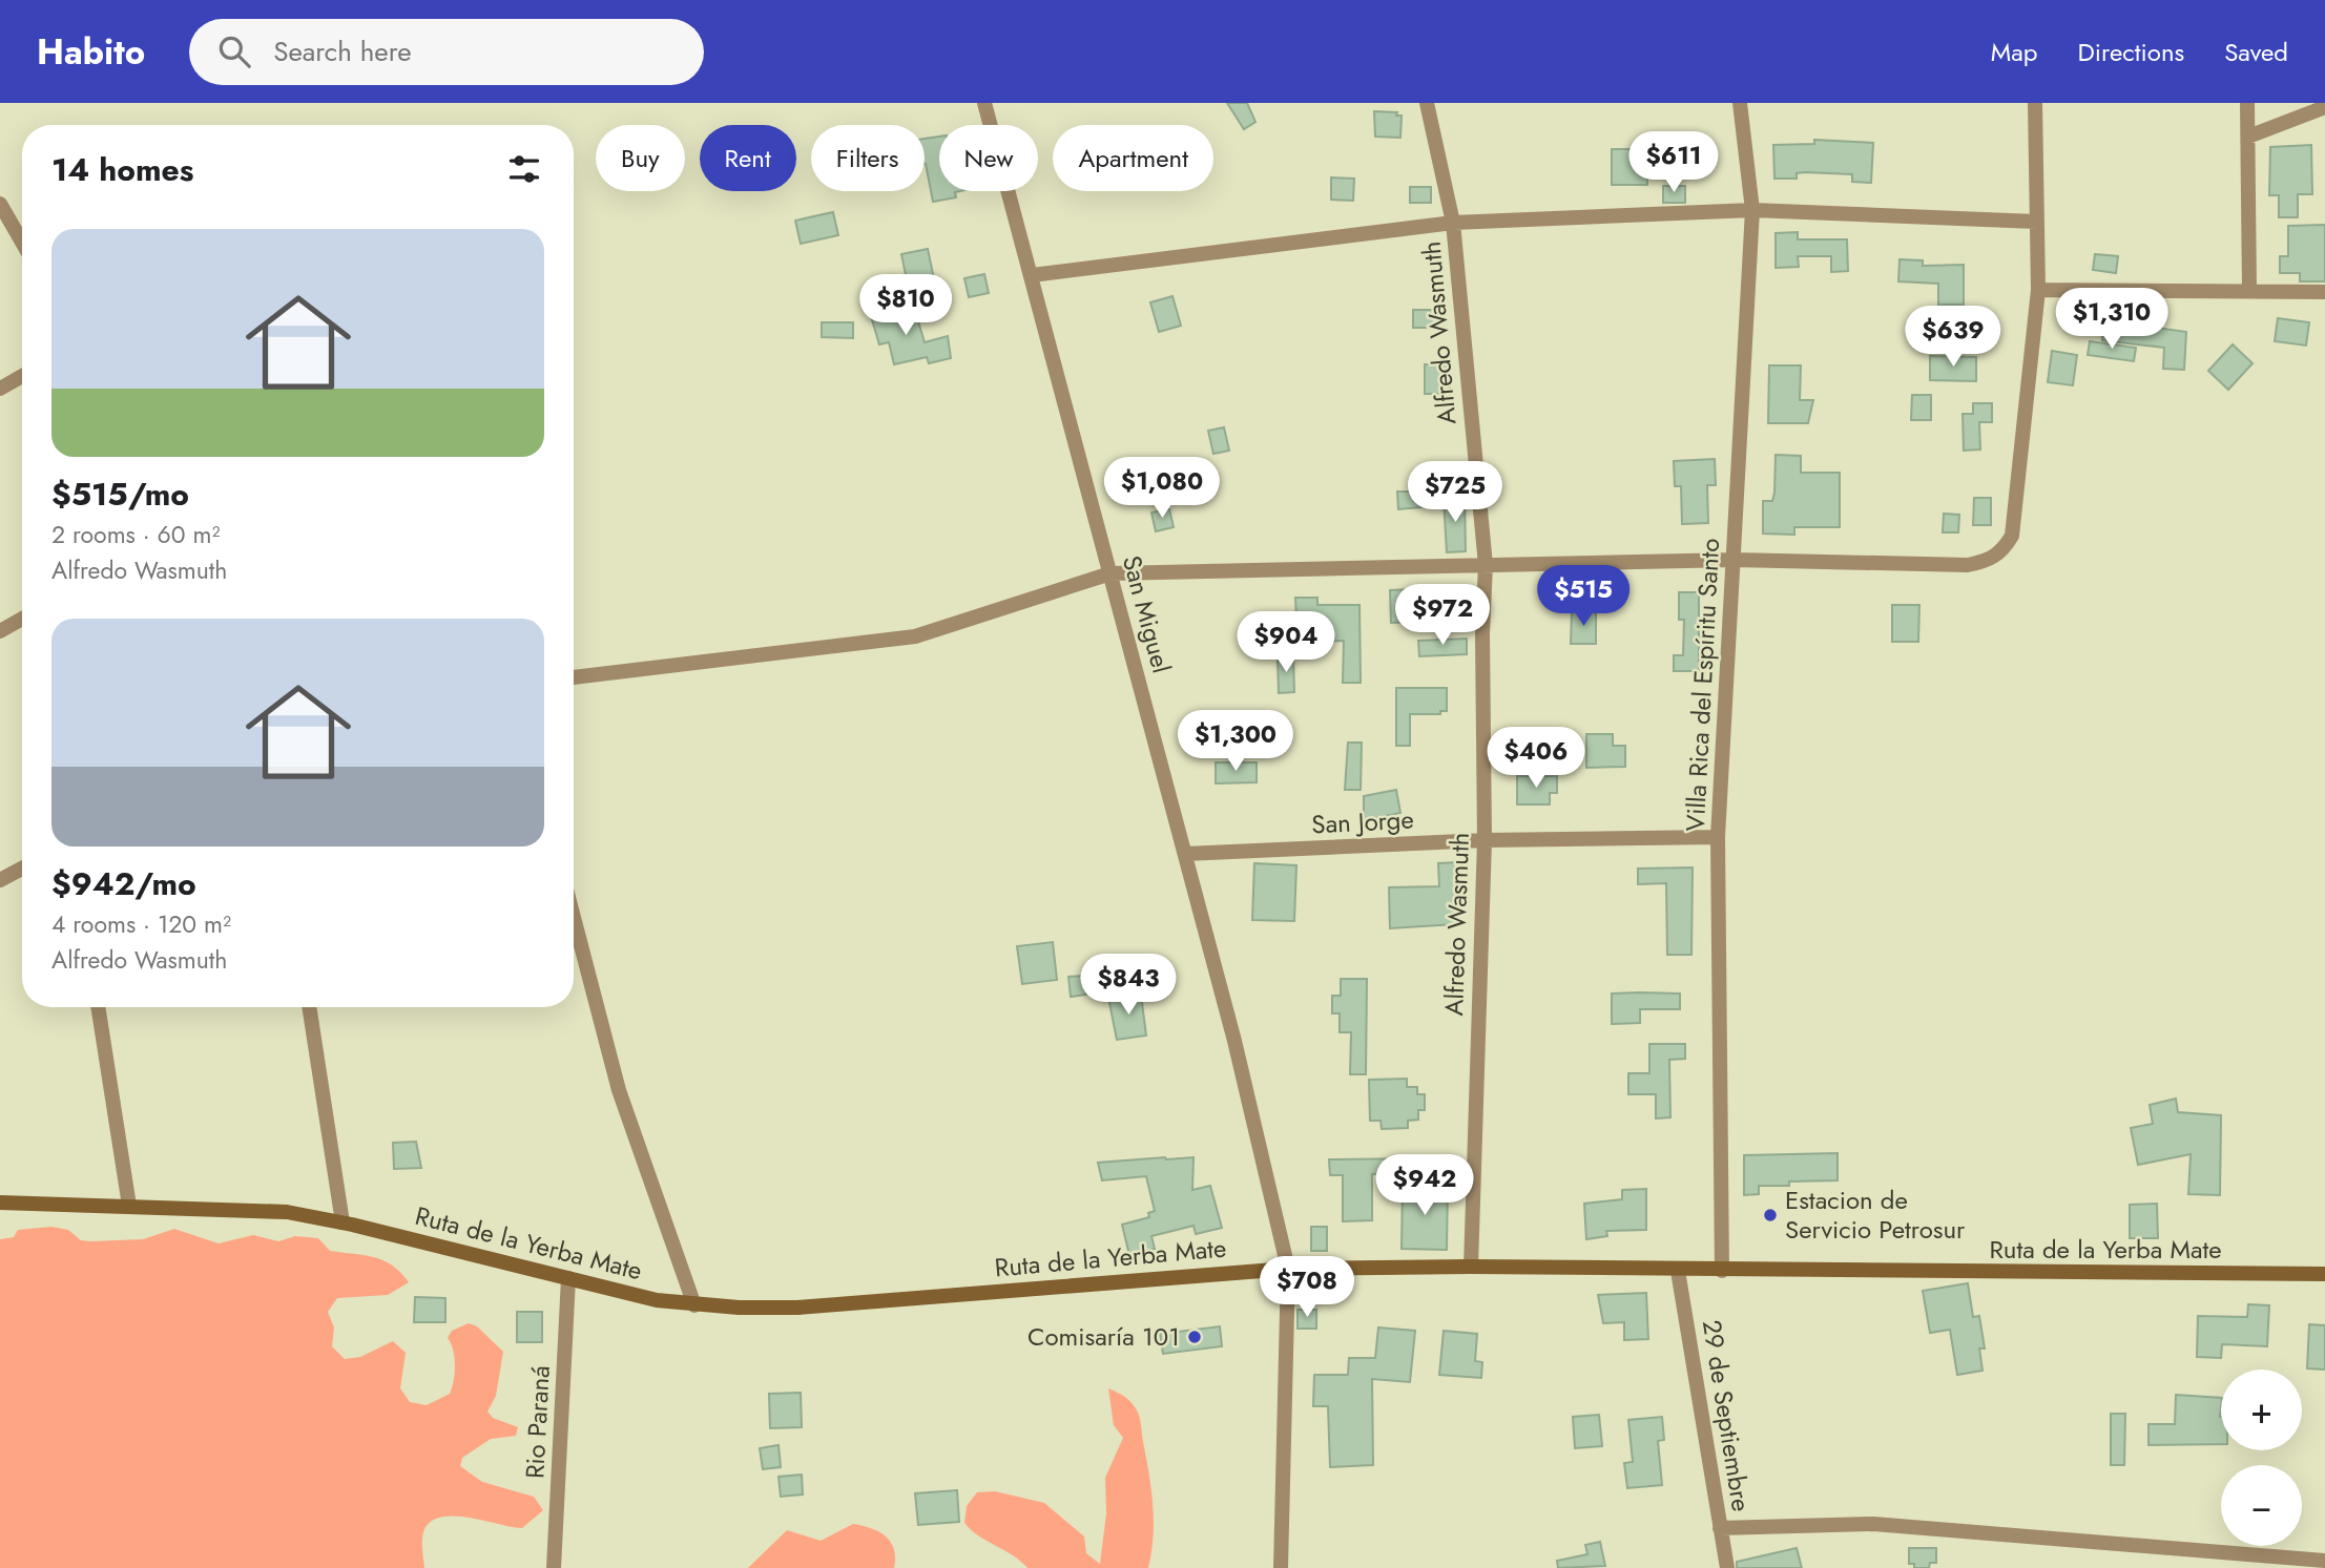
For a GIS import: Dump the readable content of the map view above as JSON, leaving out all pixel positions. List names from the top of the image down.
{
  "streets": {
    "main road": ["Ruta de la Yerba Mate"],
    "street": [
      "Alfredo Wasmuth",
      "San Miguel",
      "Villa Rica del Espíritu Santo",
      "San Jorge",
      "29 de Septiembre",
      "Rio Paraná"
    ]
  },
  "crossings": [
    ["Alfredo Wasmuth", "San Jorge"],
    ["Alfredo Wasmuth", "Ruta de la Yerba Mate"],
    ["San Miguel", "San Jorge"],
    ["San Miguel", "Ruta de la Yerba Mate"],
    ["Villa Rica del Espíritu Santo", "San Jorge"],
    ["Villa Rica del Espíritu Santo", "Ruta de la Yerba Mate"],
    ["Ruta de la Yerba Mate", "29 de Septiembre"],
    ["Ruta de la Yerba Mate", "Rio Paraná"]
  ],
  "places": ["Estacion de Servicio Petrosur", "Comisaría 101"],
  "page": {
    "header": "Habito",
    "search": "Search here",
    "nav": ["Map", "Directions", "Saved"],
    "chip": [
      "Buy",
      "Rent",
      "Filters",
      "New",
      "Apartment"
    ],
    "heading": "14 homes",
    "price": [
      "$611",
      "$810",
      "$1,310",
      "$639",
      "$1,080",
      "$725",
      "$515",
      "$972",
      "$904",
      "$1,300",
      "$406",
      "$843",
      "$942",
      "$708"
    ],
    "list": [
      {
        "name": "$515/mo",
        "note": "2 rooms · 60 m² · Alfredo Wasmuth"
      },
      {
        "name": "$942/mo",
        "note": "4 rooms · 120 m² · Alfredo Wasmuth"
      }
    ],
    "map_buttons": ["+", "−"]
  }
}
